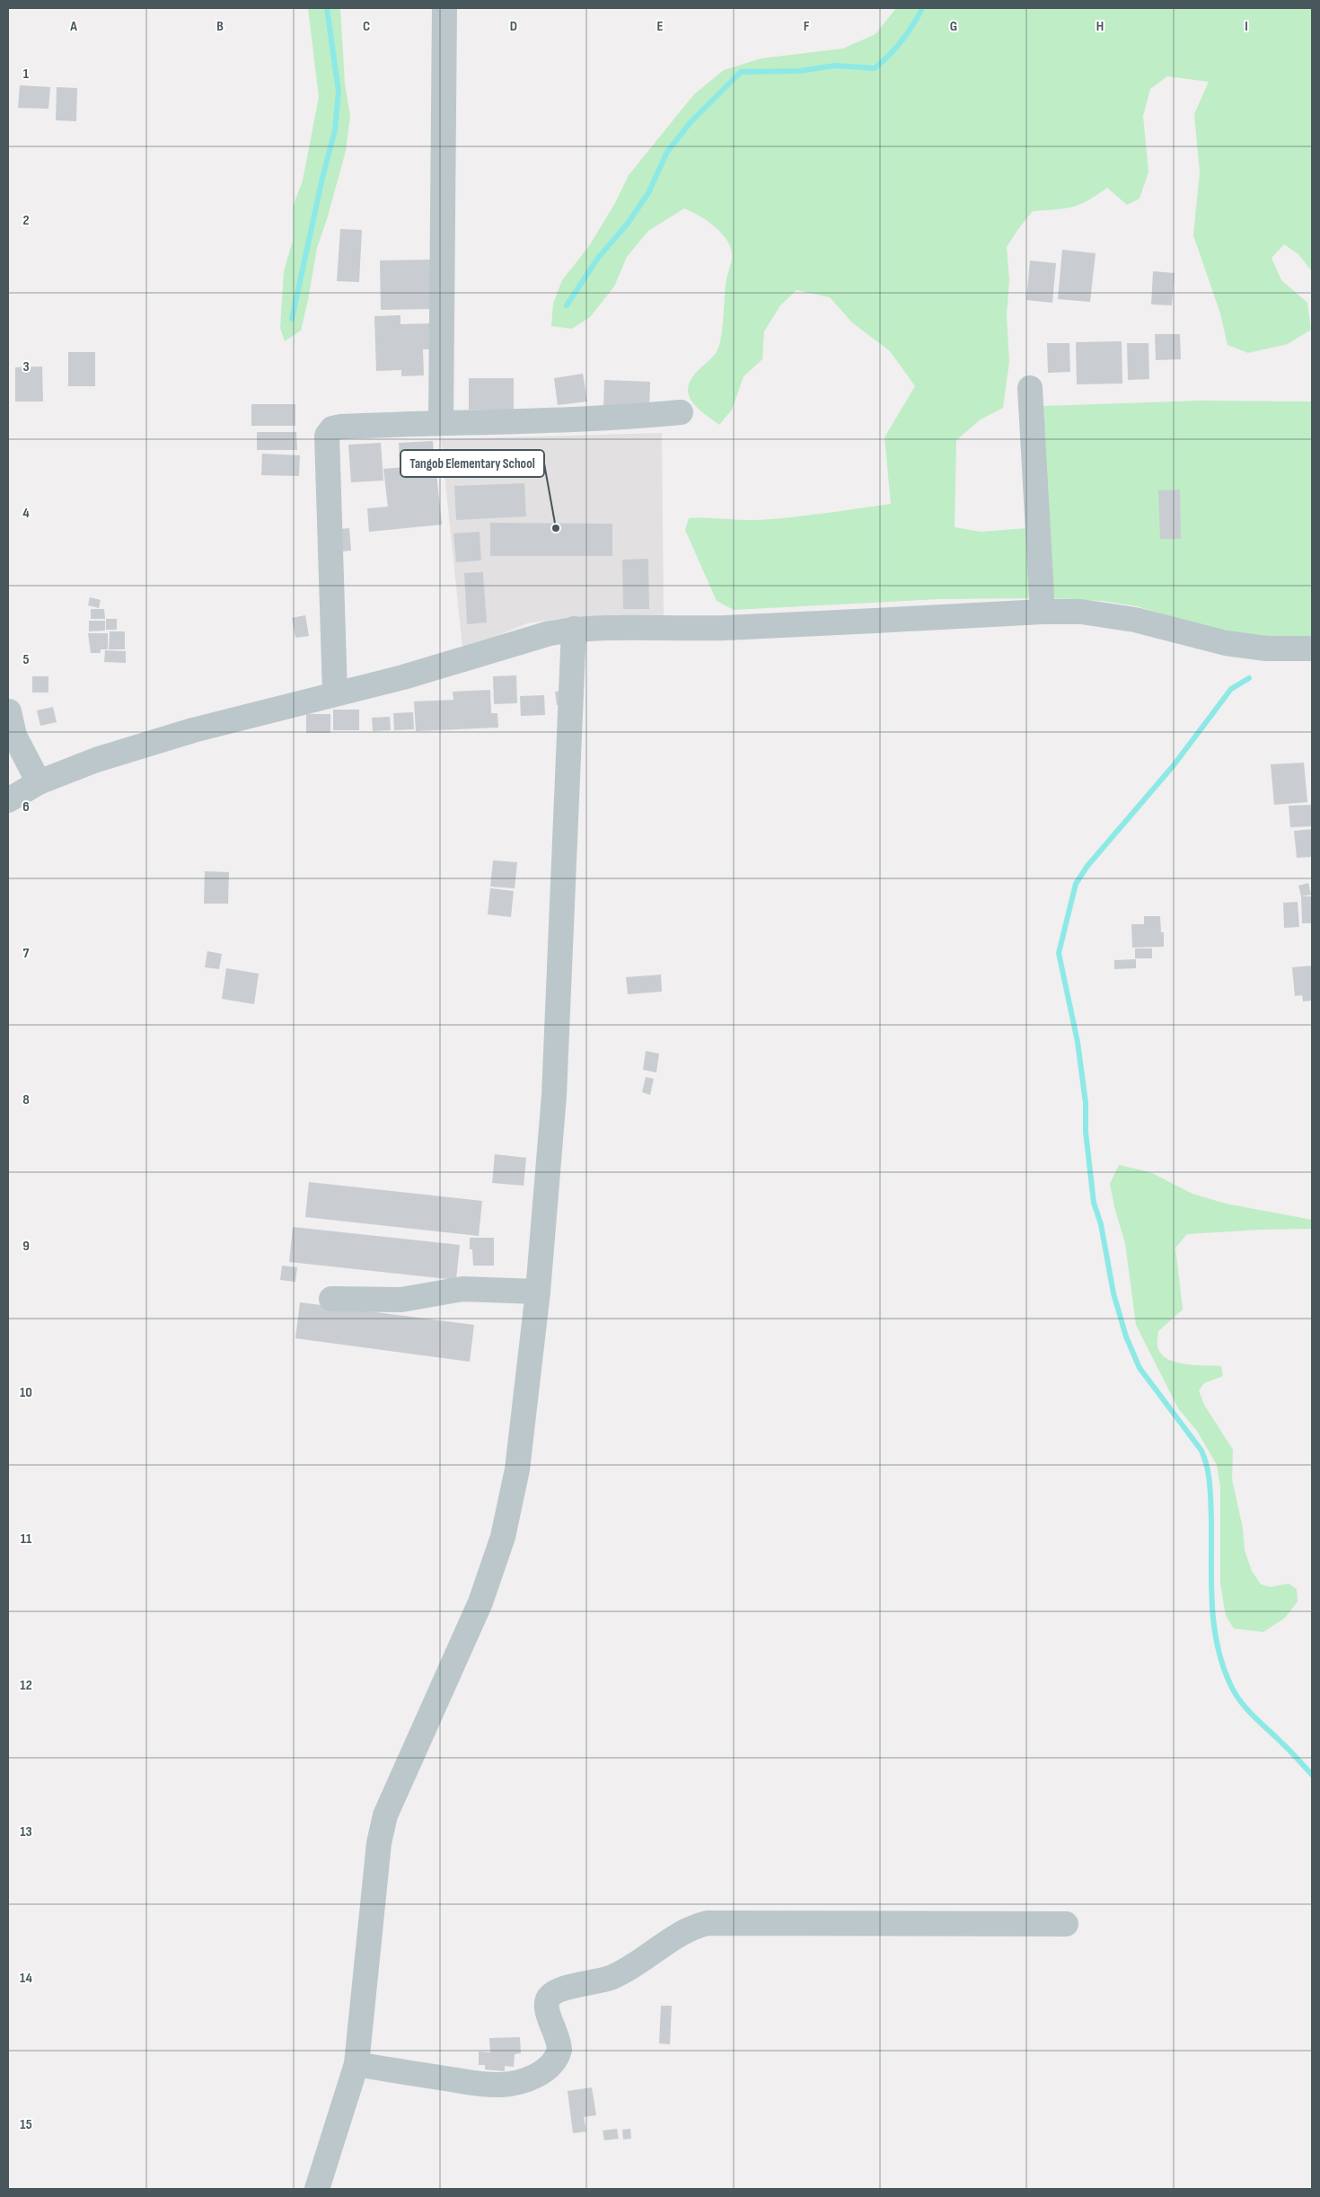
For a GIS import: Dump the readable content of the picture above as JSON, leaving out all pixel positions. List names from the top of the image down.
{
  "places": ["Tangob Elementary School"],
  "grid": {
    "columns": [
      "A",
      "B",
      "C",
      "D",
      "E",
      "F",
      "G",
      "H",
      "I"
    ],
    "rows": [
      "1",
      "2",
      "3",
      "4",
      "5",
      "6",
      "7",
      "8",
      "9",
      "10",
      "11",
      "12",
      "13",
      "14",
      "15"
    ]
  }
}
